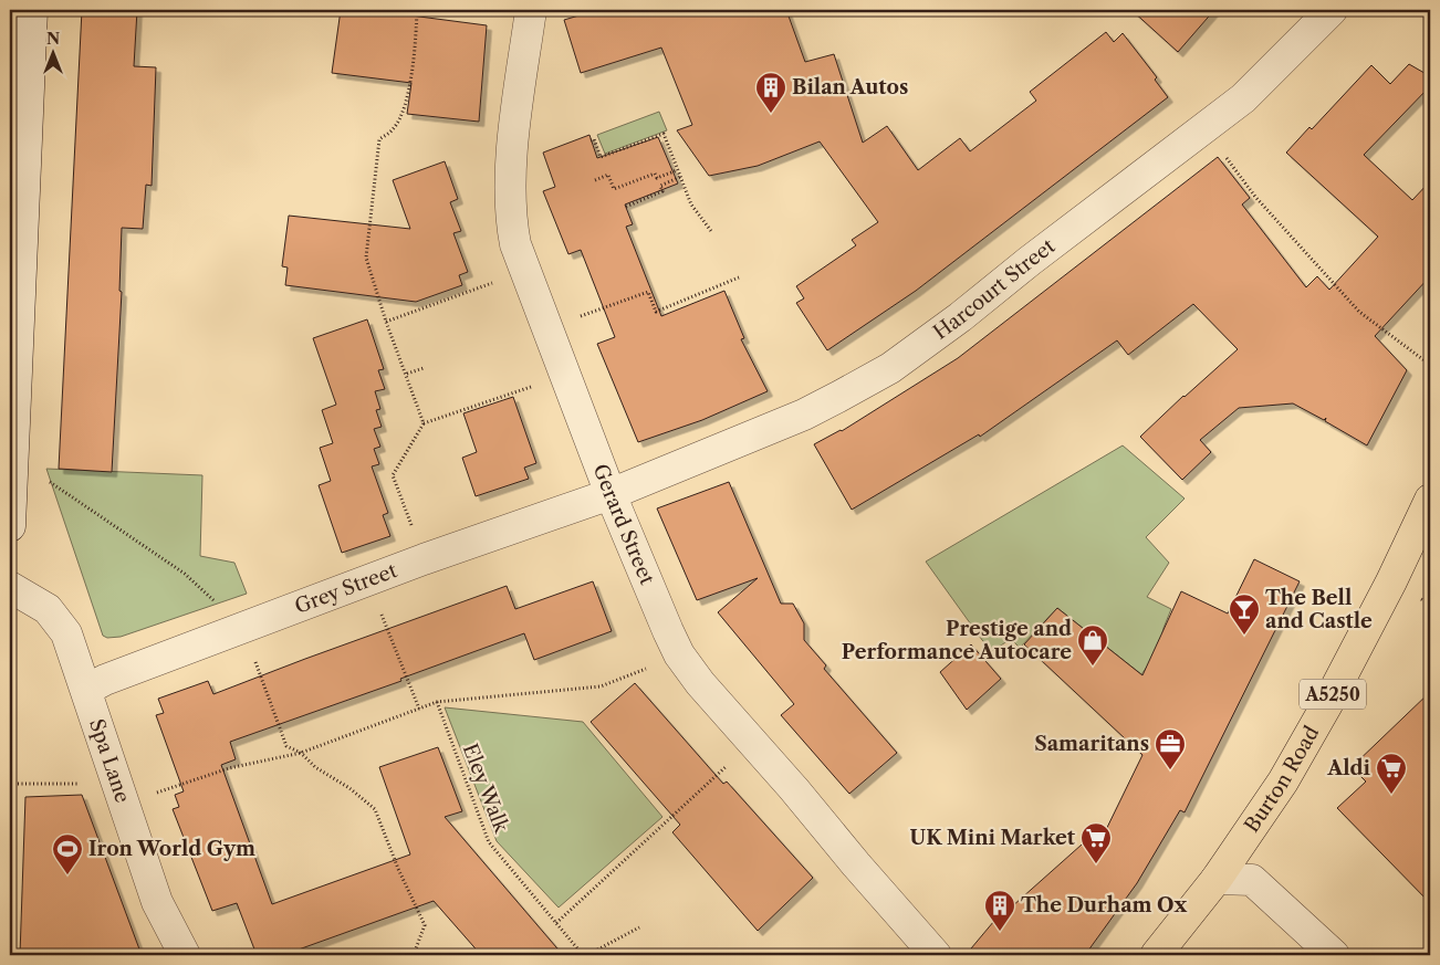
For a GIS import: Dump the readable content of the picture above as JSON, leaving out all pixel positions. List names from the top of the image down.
{
  "streets": {
    "main road": ["A5250", "Burton Road"],
    "street": [
      "Harcourt Street",
      "Gerard Street",
      "Grey Street",
      "Spa Lane"
    ],
    "path": ["Eley Walk"]
  },
  "crossings": [
    ["Harcourt Street", "Gerard Street"],
    ["Harcourt Street", "Grey Street"],
    ["Gerard Street", "Grey Street"],
    ["Grey Street", "Spa Lane"]
  ],
  "places": {
    "building": ["Bilan Autos", "The Durham Ox"],
    "bar": ["The Bell and Castle"],
    "shop": ["Prestige and Performance Autocare"],
    "office": ["Samaritans"],
    "supermarket": ["Aldi", "UK Mini Market"],
    "sports": ["Iron World Gym"]
  },
  "north": "top"
}
